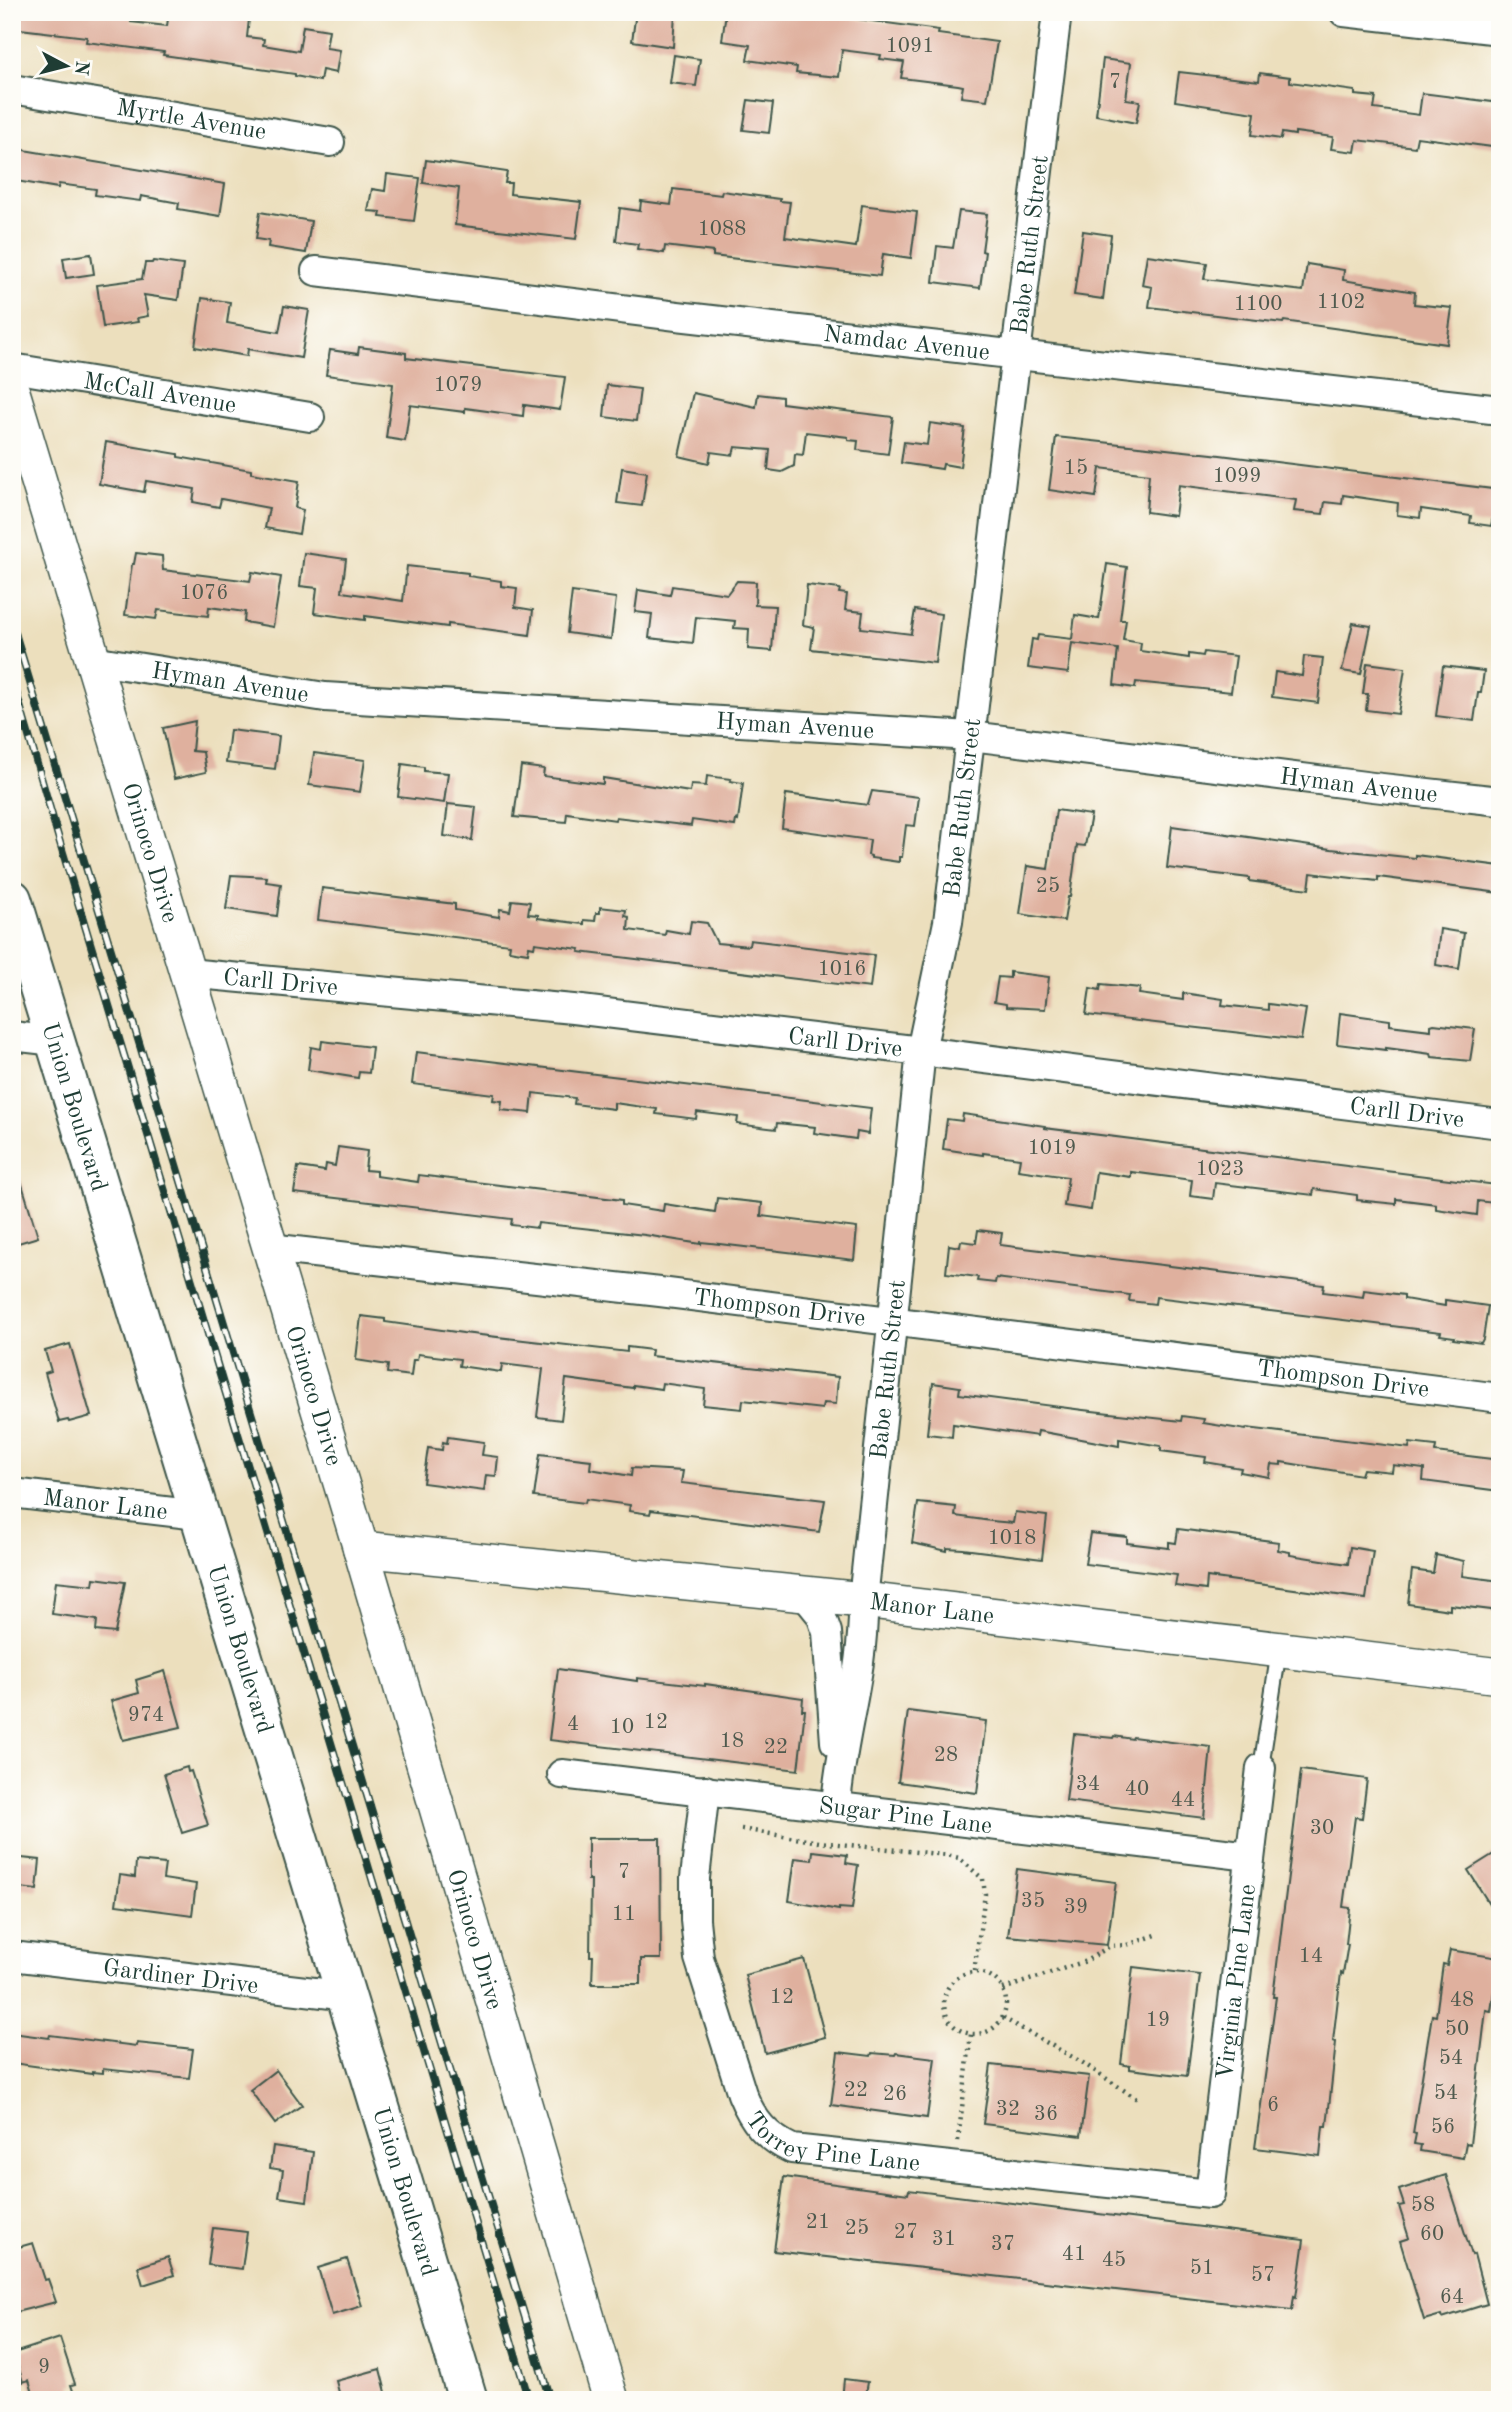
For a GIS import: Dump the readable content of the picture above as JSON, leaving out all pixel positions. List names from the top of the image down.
{
  "streets": {
    "main road": ["Union Boulevard"],
    "street": [
      "Myrtle Avenue",
      "Babe Ruth Street",
      "Namdac Avenue",
      "McCall Avenue",
      "Hyman Avenue",
      "Orinoco Drive",
      "Carll Drive",
      "Thompson Drive",
      "Manor Lane",
      "Sugar Pine Lane",
      "Gardiner Drive",
      "Virginia Pine Lane",
      "Torrey Pine Lane"
    ]
  },
  "crossings": [
    ["Babe Ruth Street", "Namdac Avenue"],
    ["Babe Ruth Street", "Hyman Avenue"],
    ["Babe Ruth Street", "Carll Drive"],
    ["Babe Ruth Street", "Thompson Drive"],
    ["Babe Ruth Street", "Manor Lane"],
    ["Babe Ruth Street", "Sugar Pine Lane"],
    ["Hyman Avenue", "Orinoco Drive"],
    ["Orinoco Drive", "Carll Drive"],
    ["Orinoco Drive", "Thompson Drive"],
    ["Orinoco Drive", "Manor Lane"],
    ["Union Boulevard", "Manor Lane"],
    ["Union Boulevard", "Gardiner Drive"],
    ["Sugar Pine Lane", "Virginia Pine Lane"],
    ["Sugar Pine Lane", "Torrey Pine Lane"],
    ["Virginia Pine Lane", "Torrey Pine Lane"]
  ],
  "house_numbers": [
    "1091",
    "7",
    "1088",
    "1102",
    "1100",
    "1079",
    "15",
    "1099",
    "1076",
    "25",
    "1016",
    "1019",
    "1023",
    "1018",
    "974",
    "12",
    "4",
    "10",
    "18",
    "22",
    "28",
    "34",
    "40",
    "44",
    "30",
    "7",
    "35",
    "39",
    "11",
    "14",
    "12",
    "48",
    "19",
    "50",
    "54",
    "22",
    "54",
    "26",
    "6",
    "32",
    "36",
    "56",
    "58",
    "21",
    "25",
    "27",
    "60",
    "31",
    "37",
    "41",
    "45",
    "51",
    "57",
    "64",
    "9"
  ],
  "north": "right"
}
